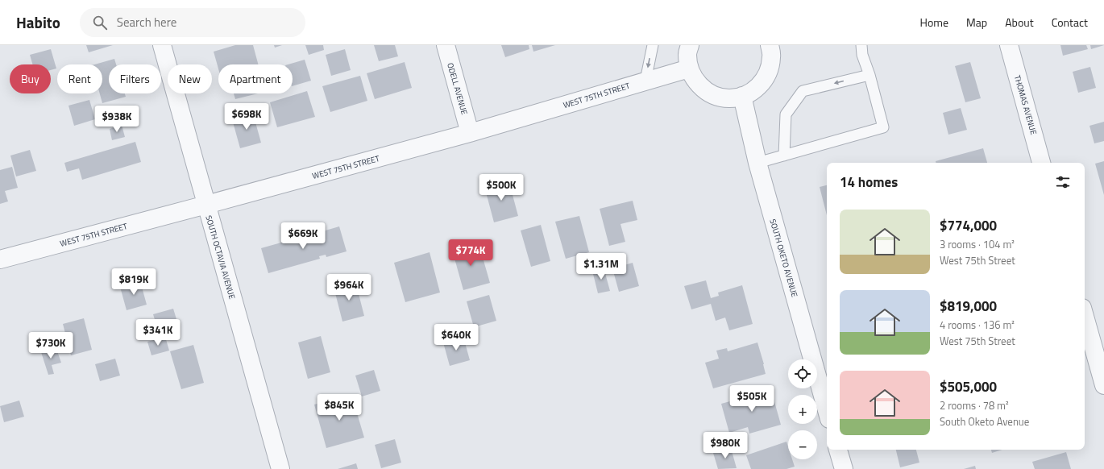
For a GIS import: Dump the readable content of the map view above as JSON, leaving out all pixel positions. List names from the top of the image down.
{
  "streets": {
    "street": [
      "ODELL AVENUE",
      "WEST 75TH STREET",
      "THOMAS AVENUE",
      "SOUTH OCTAVIA AVENUE",
      "SOUTH OKETO AVENUE"
    ]
  },
  "crossings": [
    ["ODELL AVENUE", "WEST 75TH STREET"],
    ["WEST 75TH STREET", "SOUTH OCTAVIA AVENUE"]
  ],
  "page": {
    "header": "Habito",
    "search": "Search here",
    "nav": [
      "Home",
      "Map",
      "About",
      "Contact"
    ],
    "chip": [
      "Buy",
      "Rent",
      "Filters",
      "New",
      "Apartment"
    ],
    "price": [
      "$698K",
      "$938K",
      "$500K",
      "$669K",
      "$774K",
      "$1.31M",
      "$819K",
      "$964K",
      "$341K",
      "$640K",
      "$730K",
      "$505K",
      "$845K",
      "$980K"
    ],
    "heading": "14 homes",
    "list": [
      {
        "name": "$774,000",
        "note": "3 rooms · 104 m² · West 75th Street"
      },
      {
        "name": "$819,000",
        "note": "4 rooms · 136 m² · West 75th Street"
      },
      {
        "name": "$505,000",
        "note": "2 rooms · 78 m² · South Oketo Avenue"
      }
    ],
    "map_buttons": ["+", "−"]
  }
}
